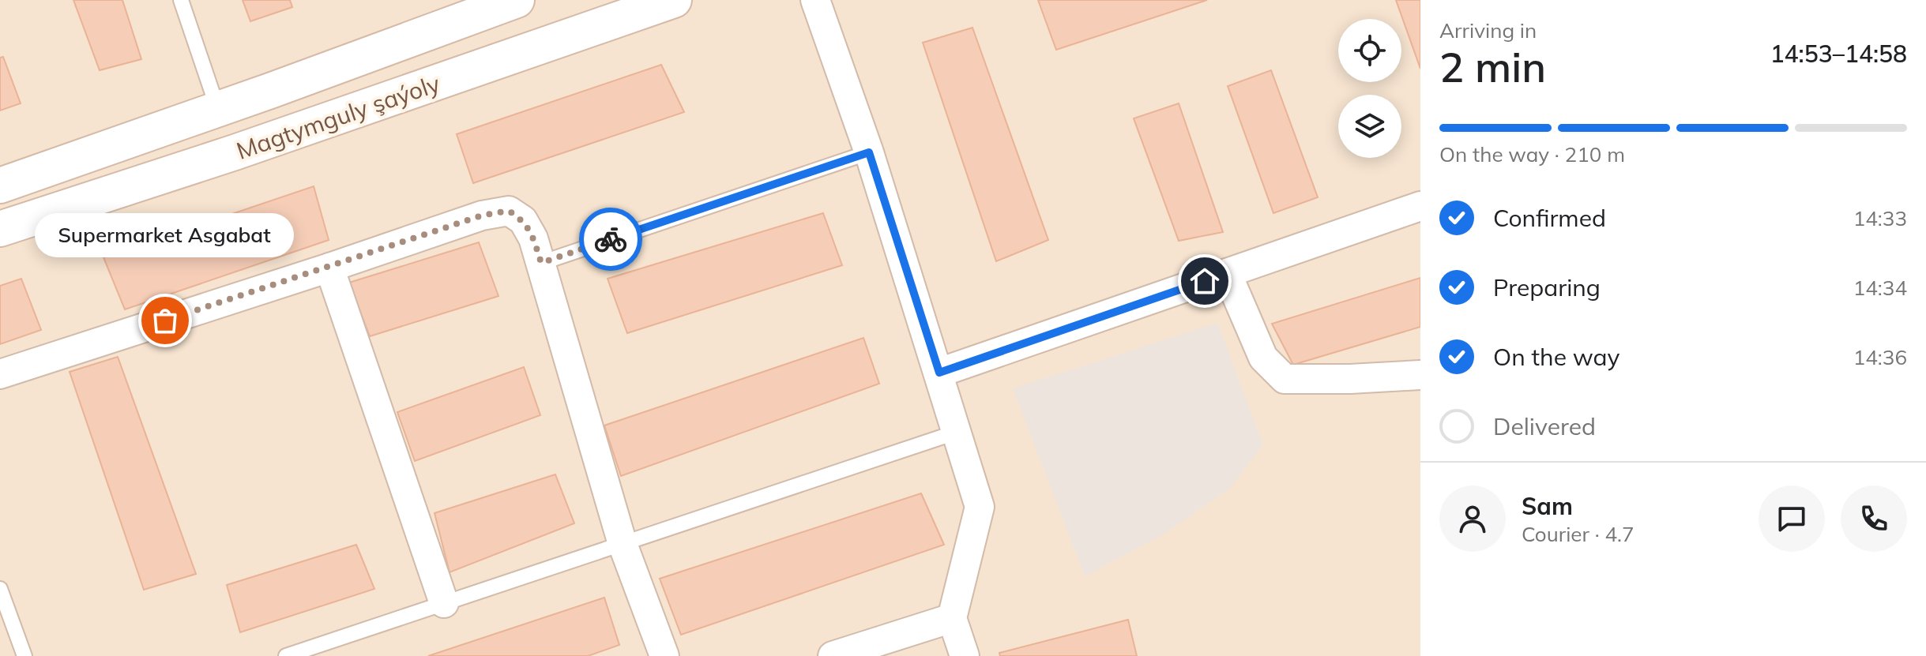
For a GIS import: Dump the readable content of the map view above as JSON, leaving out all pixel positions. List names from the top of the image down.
{
  "streets": {
    "street": ["Magtymguly şaýoly"]
  },
  "places": ["Supermarket Asgabat"],
  "page": {
    "heading": ["2 min", "Arriving in", "14:53–14:58"],
    "panel": ["Sam", "Courier · 4.7"],
    "bar": "On the way · 210 m",
    "list": [
      ["Confirmed", "14:33"],
      ["Preparing", "14:34"],
      ["On the way", "14:36"],
      "Delivered"
    ],
    "bubble": "Supermarket Asgabat"
  }
}
